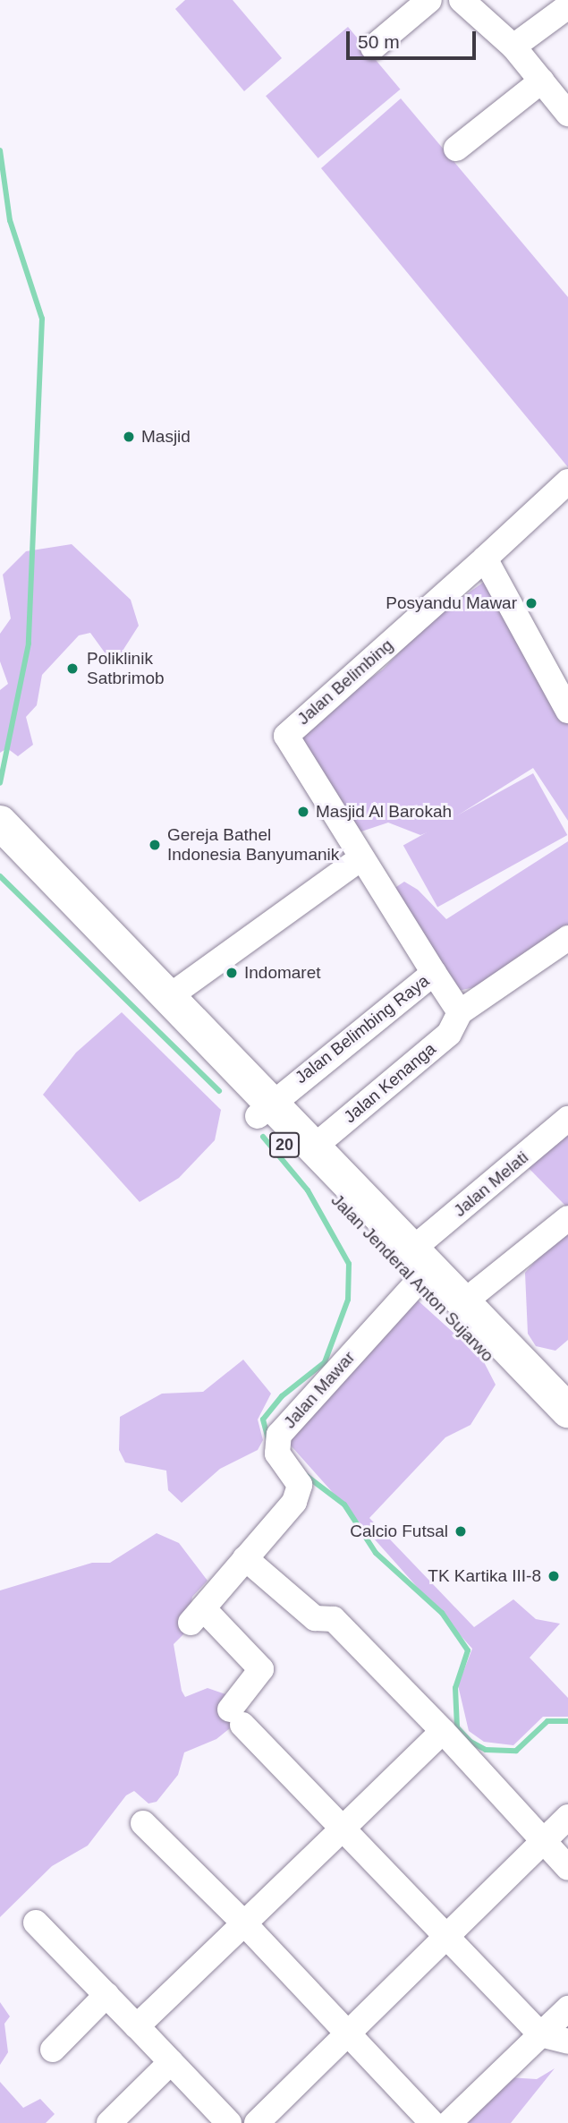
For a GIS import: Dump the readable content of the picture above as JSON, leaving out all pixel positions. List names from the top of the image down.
{
  "streets": {
    "highway": ["20", "Jalan Jenderal Anton Sujarwo"],
    "street": [
      "Jalan Belimbing",
      "Jalan Belimbing Raya",
      "Jalan Kenanga",
      "Jalan Melati",
      "Jalan Mawar"
    ]
  },
  "crossings": [
    ["Jalan Belimbing", "Jalan Belimbing Raya"],
    ["Jalan Belimbing Raya", "Jalan Kenanga"],
    ["Jalan Belimbing Raya", "Jalan Jenderal Anton Sujarwo"],
    ["Jalan Kenanga", "Jalan Jenderal Anton Sujarwo"],
    ["Jalan Melati", "Jalan Jenderal Anton Sujarwo"],
    ["Jalan Jenderal Anton Sujarwo", "Jalan Mawar"]
  ],
  "places": [
    "Masjid",
    "Posyandu Mawar",
    "Poliklinik Satbrimob",
    "Masjid Al Barokah",
    "Gereja Bathel Indonesia Banyumanik",
    "Indomaret",
    "Calcio Futsal",
    "TK Kartika III-8"
  ],
  "scale_bar": "50 m"
}
